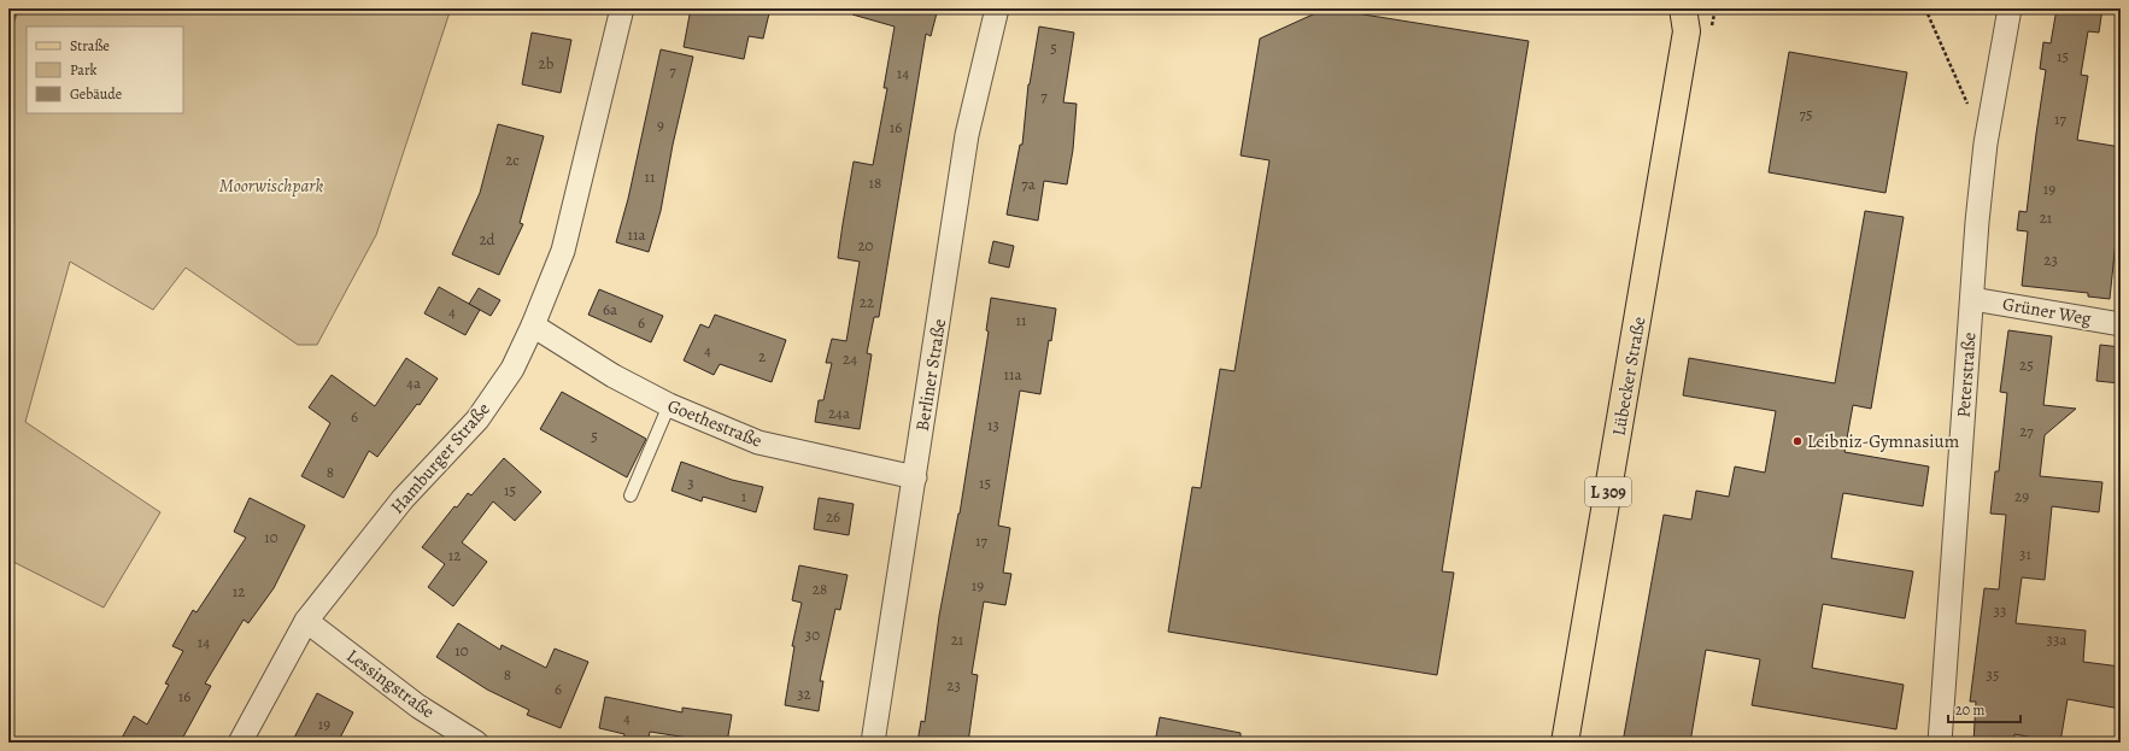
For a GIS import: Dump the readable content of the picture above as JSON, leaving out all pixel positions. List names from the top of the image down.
{
  "streets": {
    "main road": ["Lübecker Straße", "L 309"],
    "street": [
      "Grüner Weg",
      "Berliner Straße",
      "Peterstraße",
      "Goethestraße",
      "Hamburger Straße",
      "Lessingstraße"
    ]
  },
  "crossings": [
    ["Grüner Weg", "Peterstraße"],
    ["Berliner Straße", "Goethestraße"],
    ["Goethestraße", "Hamburger Straße"],
    ["Hamburger Straße", "Lessingstraße"]
  ],
  "parks": ["Moorwischpark"],
  "places": ["Leibniz-Gymnasium"],
  "house_numbers": [
    "5",
    "15",
    "2b",
    "7",
    "14",
    "7",
    "75",
    "17",
    "9",
    "16",
    "2c",
    "11",
    "18",
    "7a",
    "19",
    "21",
    "11a",
    "2d",
    "20",
    "23",
    "22",
    "6a",
    "4",
    "11",
    "6",
    "4",
    "2",
    "24",
    "25",
    "11a",
    "4a",
    "24a",
    "6",
    "13",
    "27",
    "5",
    "8",
    "3",
    "15",
    "15",
    "1",
    "29",
    "26",
    "10",
    "17",
    "31",
    "12",
    "19",
    "28",
    "12",
    "33",
    "30",
    "21",
    "33a",
    "14",
    "10",
    "8",
    "35",
    "23",
    "6",
    "32",
    "16",
    "4",
    "19"
  ],
  "legend": ["Straße", "Park", "Gebäude"],
  "scale_bar": "20 m"
}
